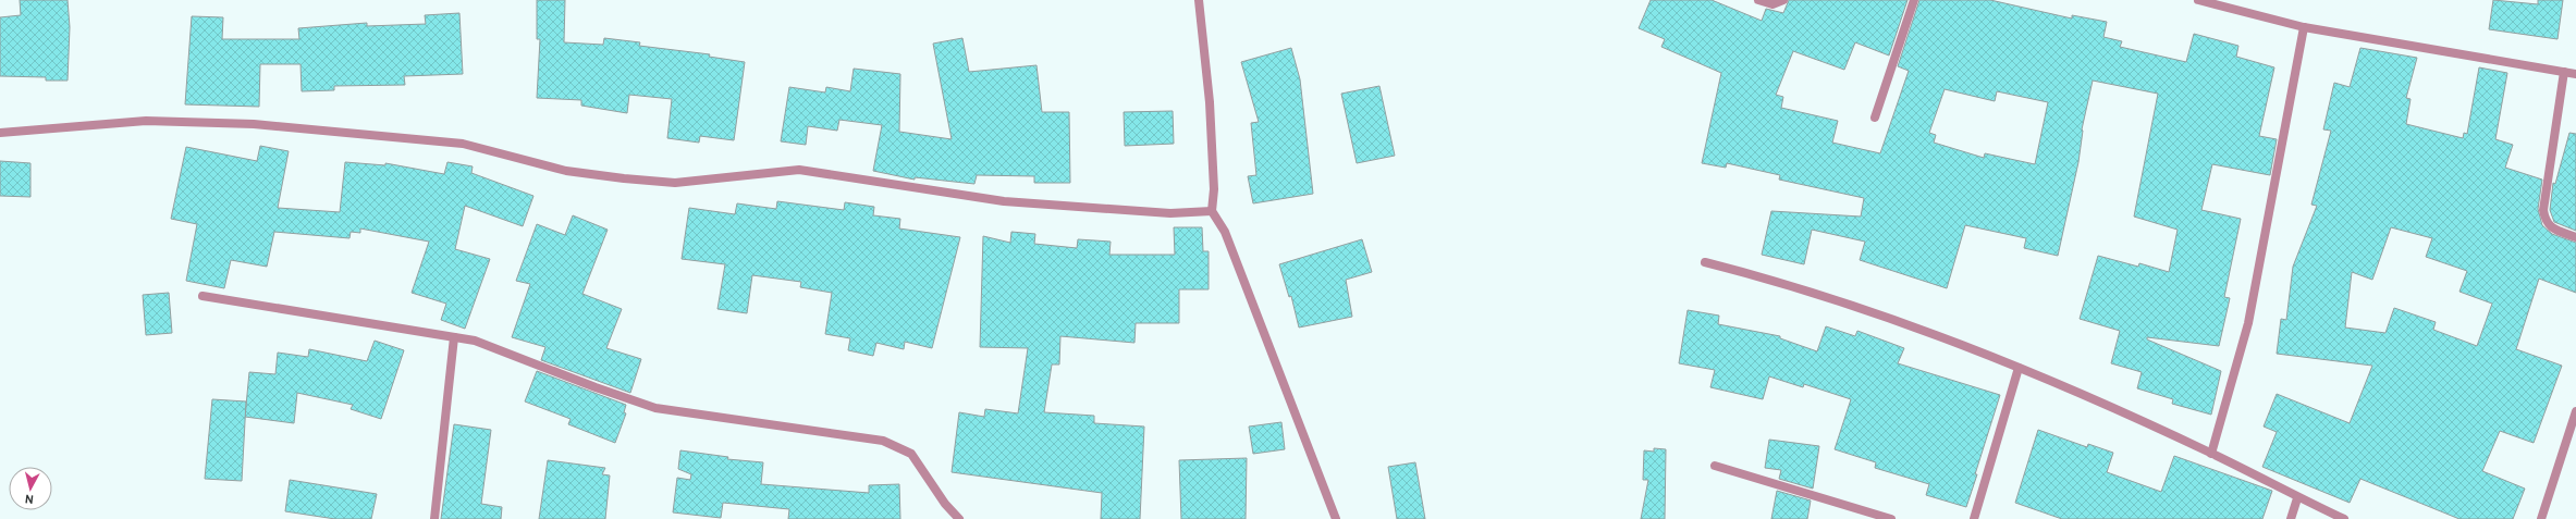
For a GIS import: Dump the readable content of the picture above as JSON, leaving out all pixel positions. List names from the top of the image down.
{
  "north": "bottom"
}
